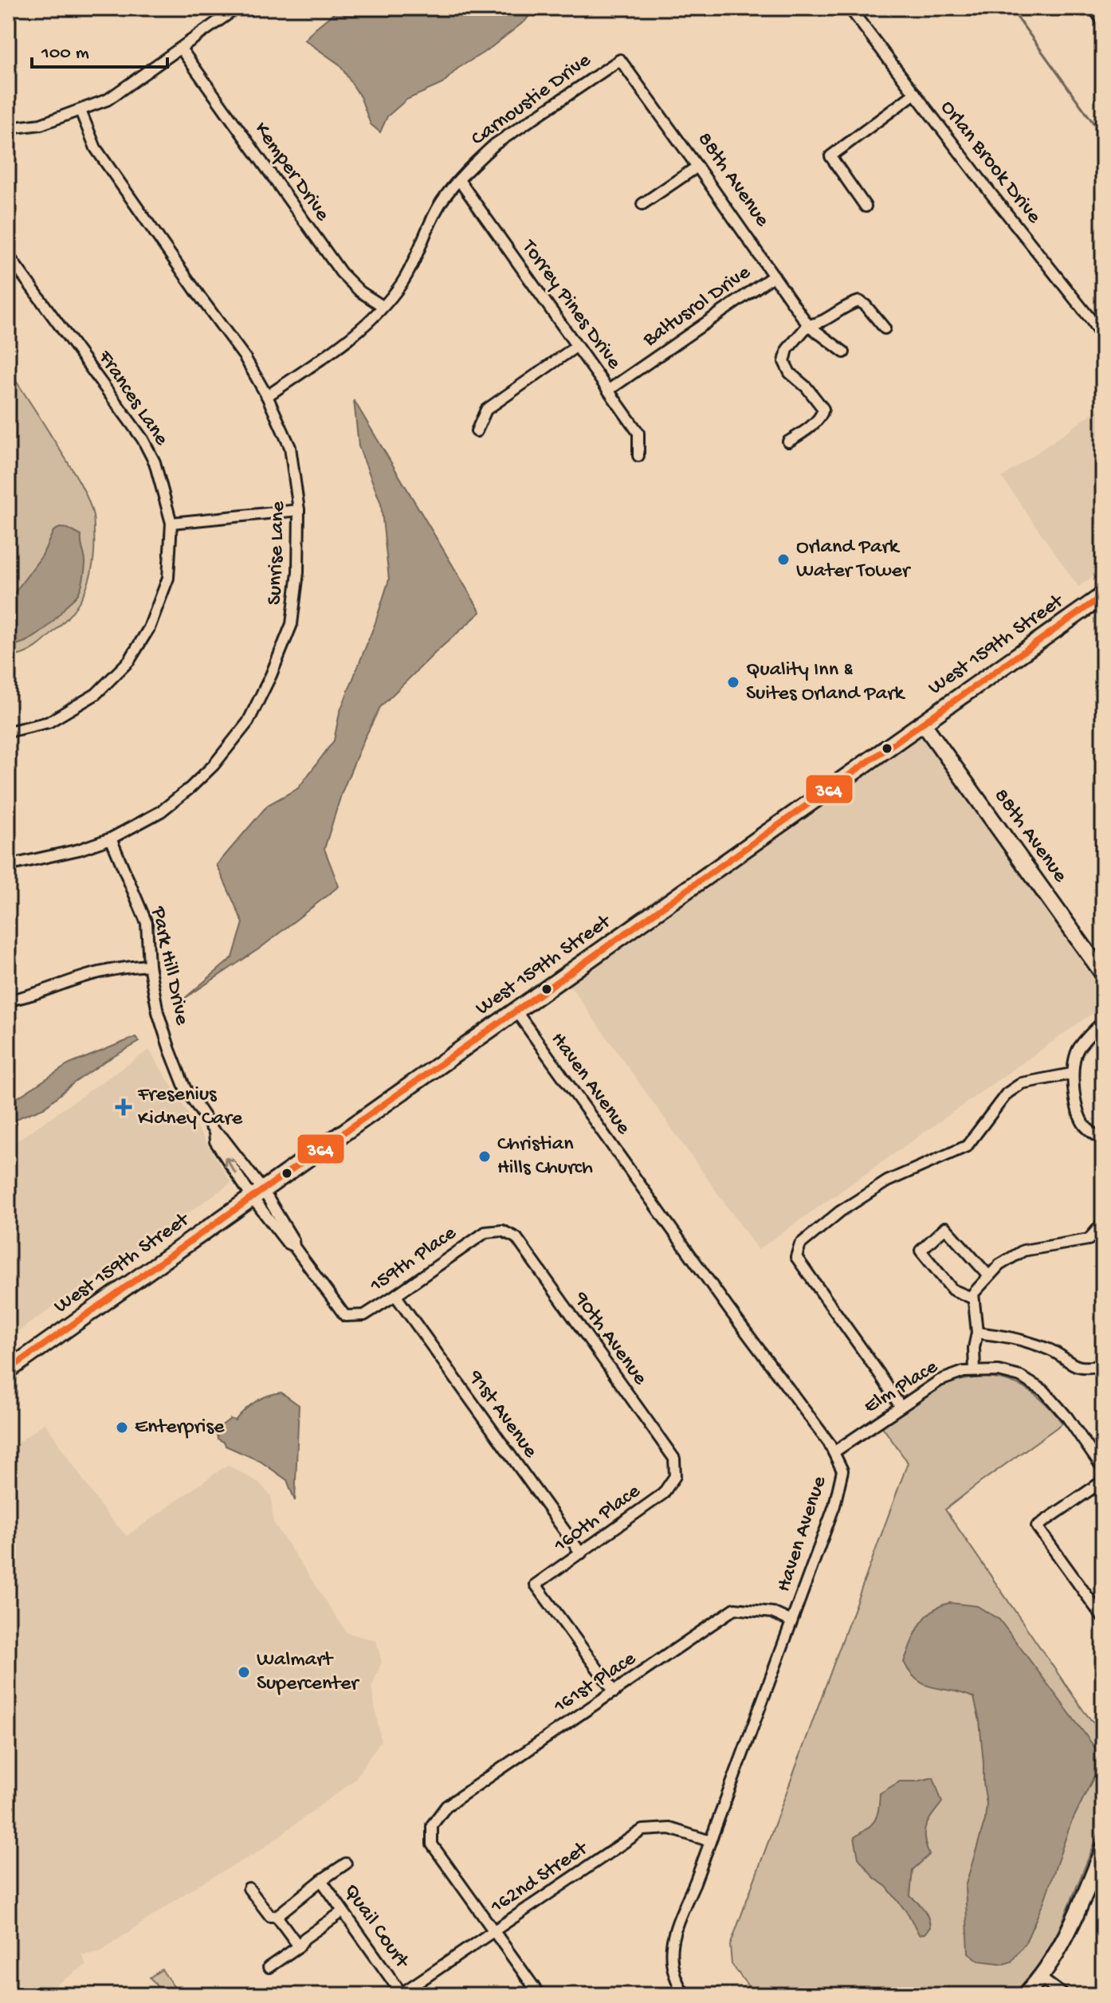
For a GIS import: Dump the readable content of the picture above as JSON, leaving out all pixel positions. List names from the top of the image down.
{
  "streets": {
    "main road": ["West 159th Street"],
    "street": [
      "Carnoustie Drive",
      "Orlan Brook Drive",
      "Kemper Drive",
      "88th Avenue",
      "Torrey Pines Drive",
      "Baltusrol Drive",
      "Frances Lane",
      "Sunrise Lane",
      "Park Hill Drive",
      "Haven Avenue",
      "159th Place",
      "90th Avenue",
      "Elm Place",
      "91st Avenue",
      "160th Place",
      "161st Place",
      "162nd Street",
      "Quail Court"
    ]
  },
  "crossings": [
    ["Carnoustie Drive", "Kemper Drive"],
    ["Carnoustie Drive", "88th Avenue"],
    ["Carnoustie Drive", "Torrey Pines Drive"],
    ["Carnoustie Drive", "Sunrise Lane"],
    ["88th Avenue", "Baltusrol Drive"],
    ["88th Avenue", "West 159th Street"],
    ["Torrey Pines Drive", "Baltusrol Drive"],
    ["Sunrise Lane", "Park Hill Drive"],
    ["West 159th Street", "Park Hill Drive"],
    ["West 159th Street", "Haven Avenue"],
    ["West 159th Street", "159th Place"],
    ["Park Hill Drive", "159th Place"],
    ["Haven Avenue", "Elm Place"],
    ["Haven Avenue", "161st Place"],
    ["Haven Avenue", "162nd Street"],
    ["159th Place", "90th Avenue"],
    ["159th Place", "91st Avenue"],
    ["90th Avenue", "160th Place"],
    ["91st Avenue", "160th Place"],
    ["160th Place", "161st Place"],
    ["161st Place", "162nd Street"],
    ["162nd Street", "Quail Court"]
  ],
  "one_way": ["Park Hill Drive"],
  "places": {
    "other": [
      "Orland Park Water Tower",
      "Quality Inn & Suites Orland Park",
      "Christian Hills Church",
      "Enterprise",
      "Walmart Supercenter"
    ],
    "health": ["Fresenius Kidney Care"]
  },
  "lines": ["transit line 364"],
  "scale_bar": "100 m"
}
